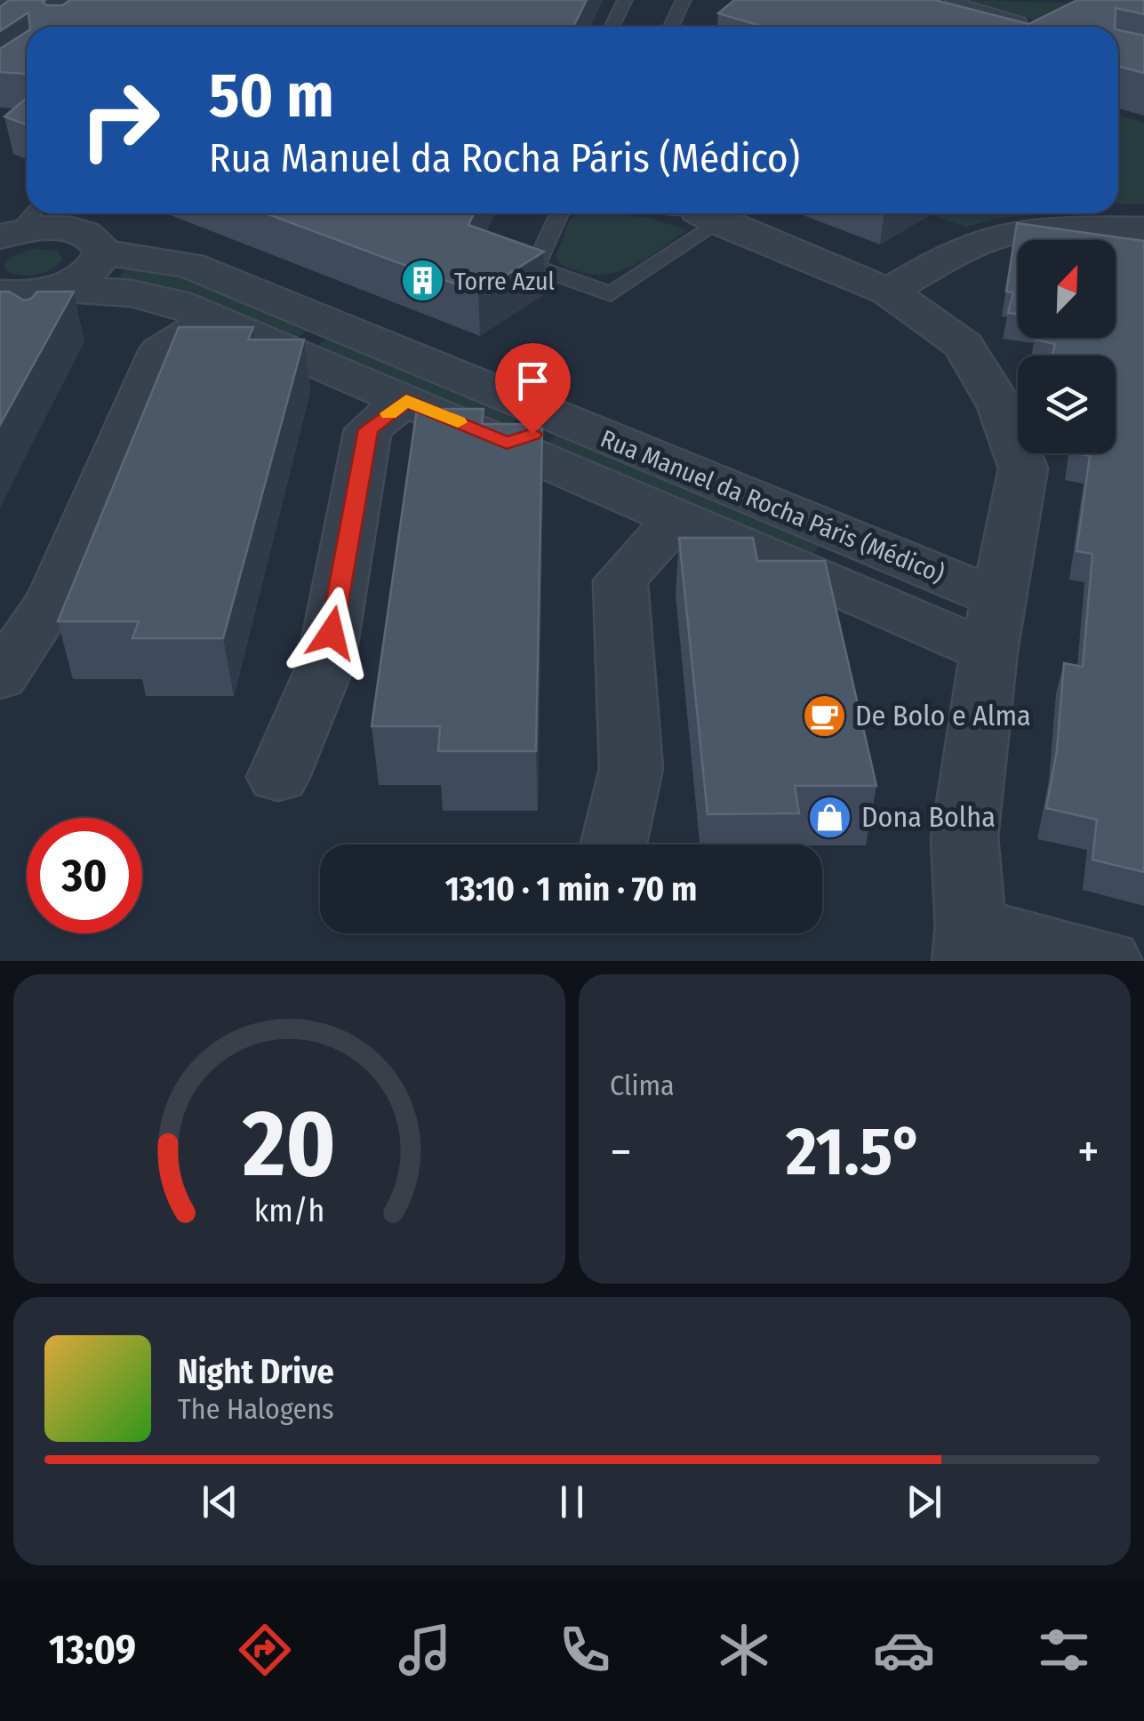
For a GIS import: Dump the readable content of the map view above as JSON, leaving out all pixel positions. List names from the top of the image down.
{
  "streets": {
    "street": ["Rua Manuel da Rocha Páris (Médico)"]
  },
  "places": {
    "building": ["Torre Azul"],
    "cafe": ["De Bolo e Alma"],
    "shop": ["Dona Bolha"]
  },
  "north": "top right",
  "page": {
    "turn": ["50 m", "Rua Manuel da Rocha Páris (Médico)"],
    "limit": "30",
    "trip": "13:10 · 1 min · 70 m",
    "tile": "Clima",
    "heat": ["−", "21.5°", "+"],
    "song": ["Night Drive", "The Halogens"],
    "tabs": "13:09",
    "gauge": ["20", "km/h"]
  }
}
